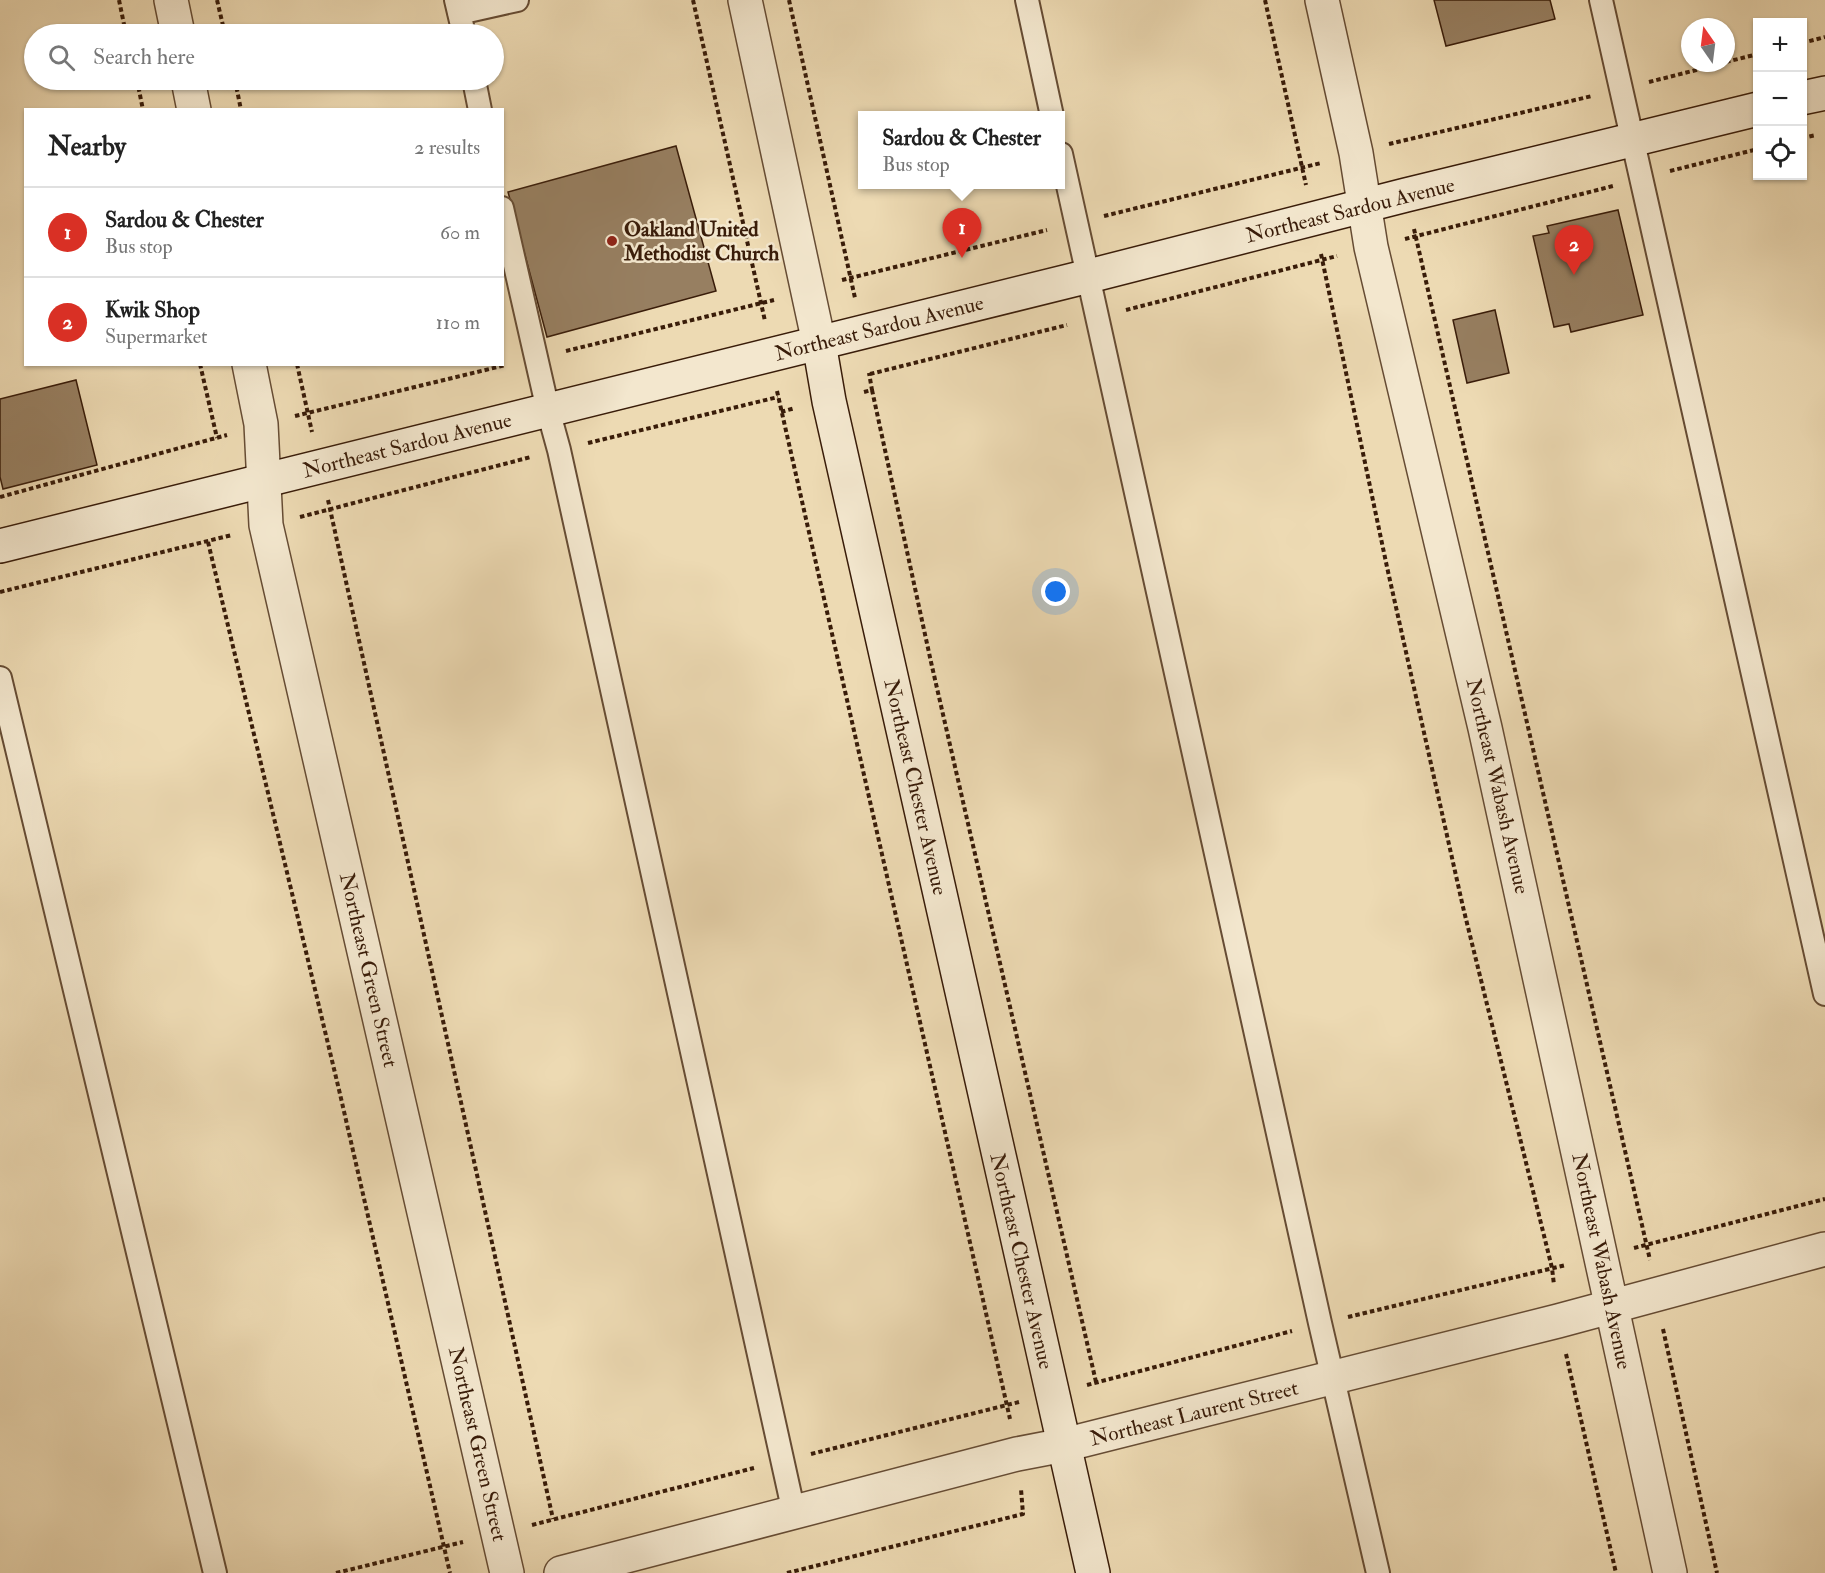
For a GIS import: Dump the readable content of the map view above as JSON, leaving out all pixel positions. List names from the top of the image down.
{
  "streets": {
    "street": [
      "Northeast Sardou Avenue",
      "Northeast Wabash Avenue",
      "Northeast Chester Avenue",
      "Northeast Green Street",
      "Northeast Laurent Street"
    ]
  },
  "crossings": [
    ["Northeast Sardou Avenue", "Northeast Wabash Avenue"],
    ["Northeast Sardou Avenue", "Northeast Chester Avenue"],
    ["Northeast Sardou Avenue", "Northeast Green Street"],
    ["Northeast Wabash Avenue", "Northeast Laurent Street"],
    ["Northeast Chester Avenue", "Northeast Laurent Street"]
  ],
  "places": ["Oakland United Methodist Church"],
  "north": "top",
  "page": {
    "map_buttons": ["+", "−"],
    "search": "Search here",
    "heading": ["Nearby", "2 results"],
    "popup": ["Sardou & Chester", "Bus stop"],
    "list": [
      {
        "mark": "1",
        "name": "Sardou & Chester",
        "note": "Bus stop",
        "value": "60 m"
      },
      {
        "mark": "2",
        "name": "Kwik Shop",
        "note": "Supermarket",
        "value": "110 m"
      }
    ],
    "pins": ["1", "2"]
  }
}
